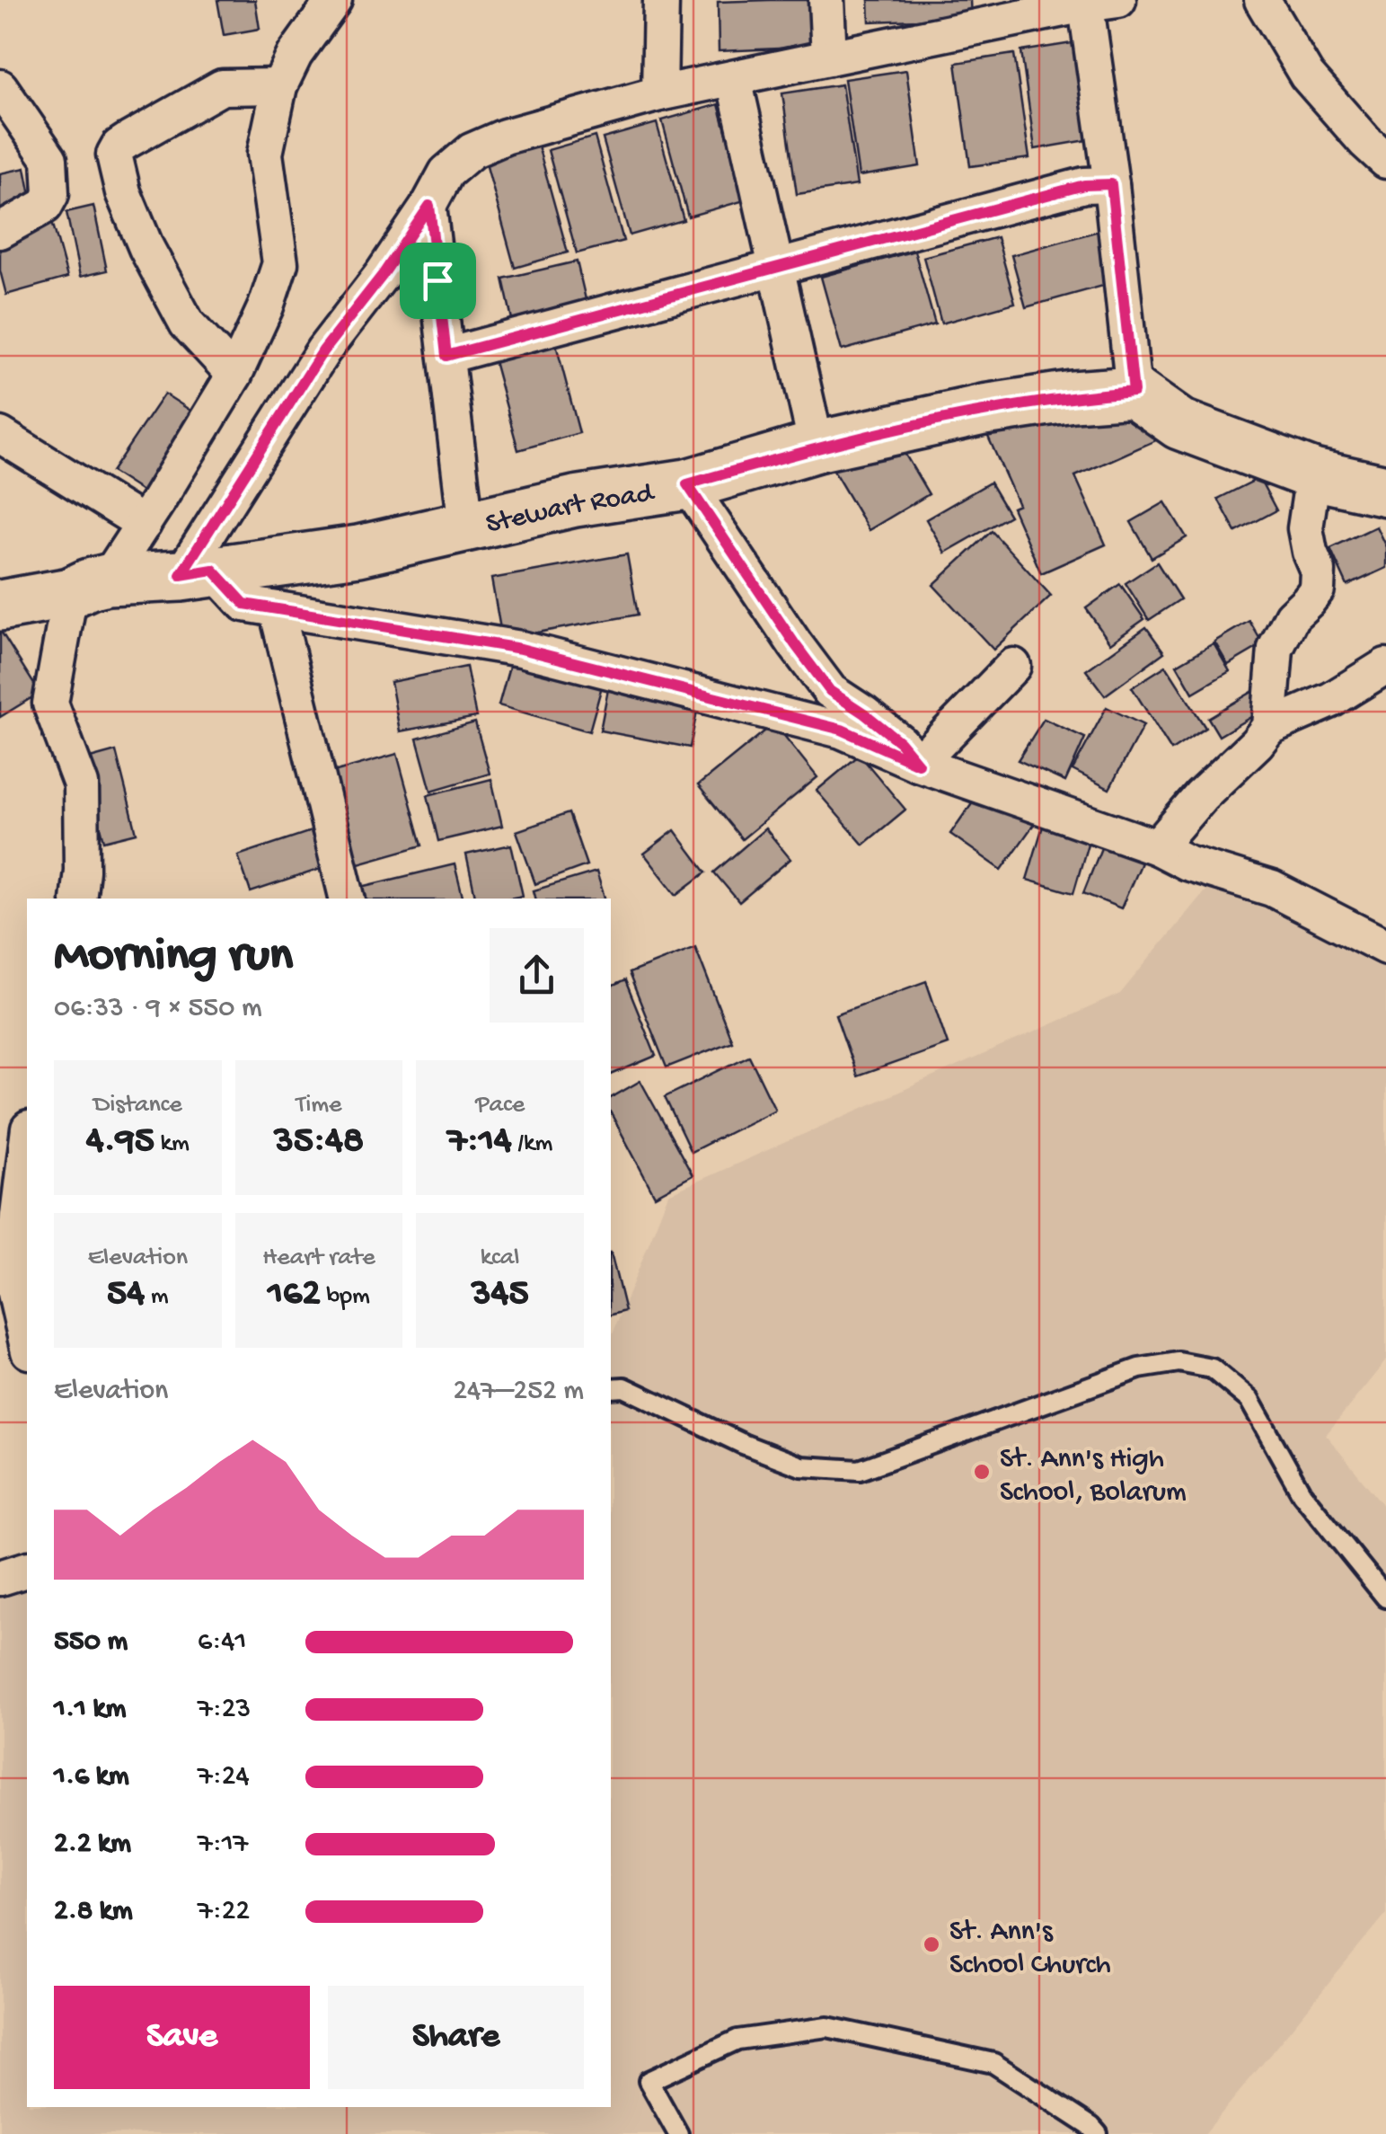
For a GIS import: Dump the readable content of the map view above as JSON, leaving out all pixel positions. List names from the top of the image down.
{
  "streets": {
    "street": ["Stewart Road"]
  },
  "places": ["St. Ann's High School, Bolarum", "St. Ann's School Church"],
  "page": {
    "heading": ["Morning run", "06:33 · 9 × 550 m"],
    "stats": [
      ["Distance", "4.95 km"],
      ["Time", "35:48"],
      ["Pace", "7:14 /km"],
      ["Elevation", "54 m"],
      ["Heart rate", "162 bpm"],
      ["kcal", "345"]
    ],
    "chart": ["Elevation", "247–252 m"],
    "list": [
      {
        "name": "550 m",
        "note": "6:41"
      },
      {
        "name": "1.1 km",
        "note": "7:23"
      },
      {
        "name": "1.6 km",
        "note": "7:24"
      },
      {
        "name": "2.2 km",
        "note": "7:17"
      },
      {
        "name": "2.8 km",
        "note": "7:22"
      }
    ],
    "buttons": ["Save", "Share"]
  }
}
